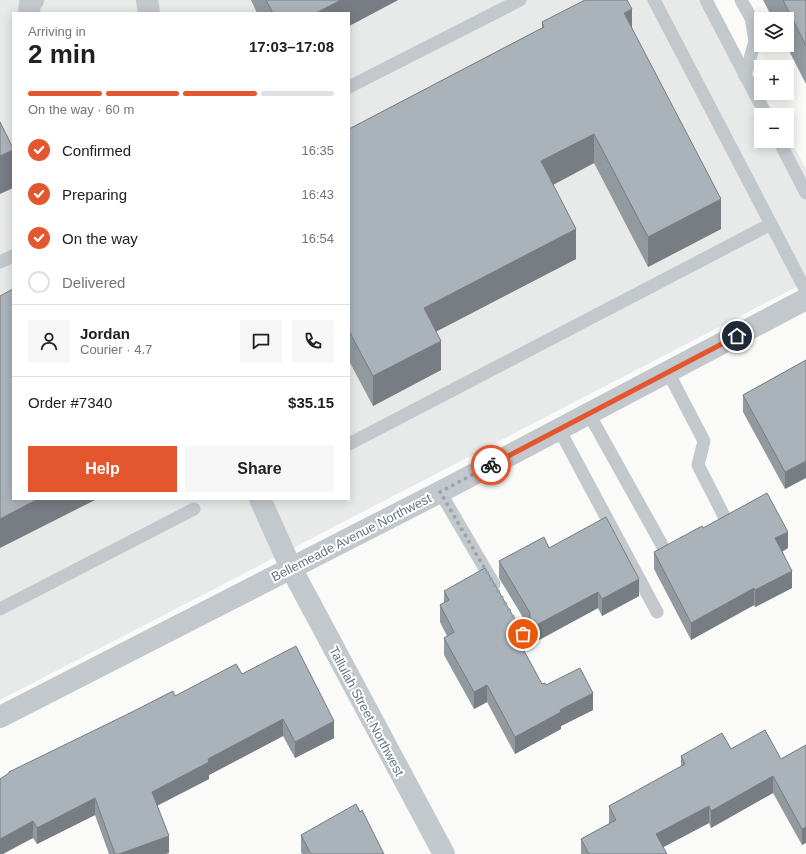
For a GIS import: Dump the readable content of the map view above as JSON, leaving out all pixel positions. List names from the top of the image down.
{
  "streets": {
    "street": ["Bellemeade Avenue Northwest", "Tallulah Street Northwest"]
  },
  "crossings": [
    ["Bellemeade Avenue Northwest", "Tallulah Street Northwest"]
  ],
  "page": {
    "map_buttons": ["+", "−"],
    "heading": ["2 min", "Arriving in", "17:03–17:08"],
    "panel": [
      "Jordan",
      "Courier · 4.7",
      "Order #7340",
      "$35.15"
    ],
    "bar": "On the way · 60 m",
    "list": [
      ["Confirmed", "16:35"],
      ["Preparing", "16:43"],
      ["On the way", "16:54"],
      "Delivered"
    ],
    "buttons": ["Help", "Share"]
  }
}
